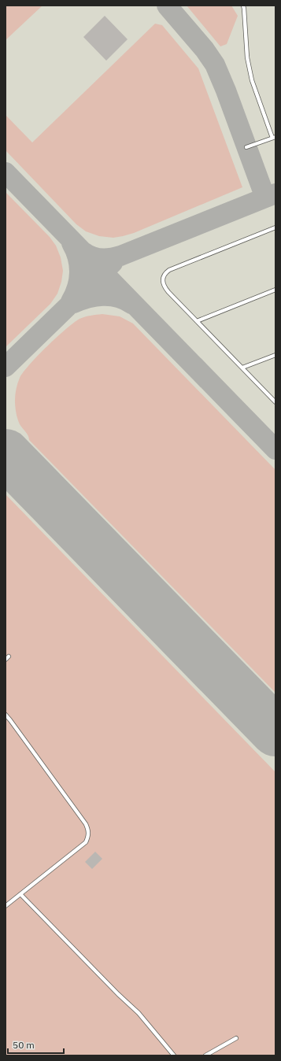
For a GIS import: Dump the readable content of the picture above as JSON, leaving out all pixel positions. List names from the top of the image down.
{
  "scale_bar": "50 m"
}
